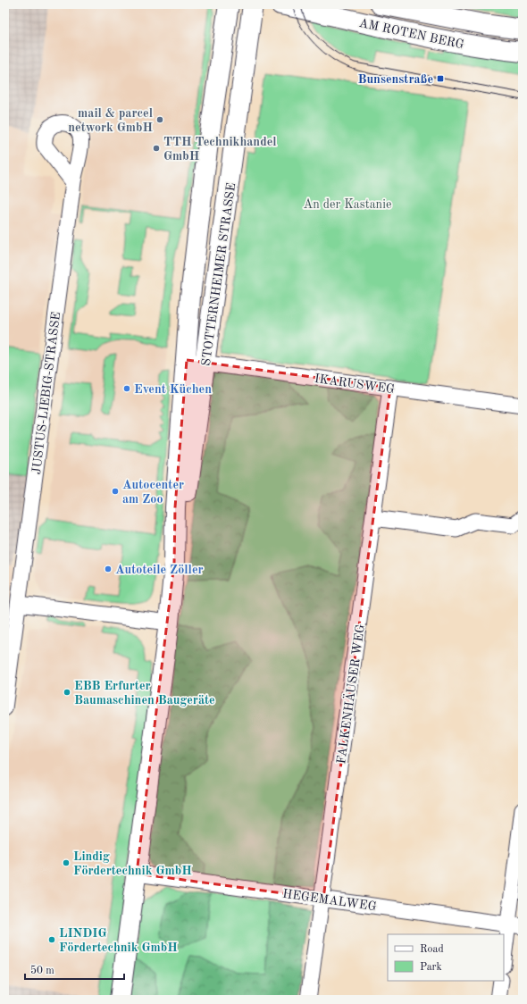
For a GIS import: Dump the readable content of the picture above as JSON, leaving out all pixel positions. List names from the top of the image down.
{
  "streets": {
    "main road": ["AM ROTEN BERG", "STOTTERNHEIMER STRASSE"],
    "street": [
      "IKARUSWEG",
      "JUSTUS-LIEBIG-STRASSE",
      "FALKENHÄUSER WEG",
      "HEGEMALWEG"
    ]
  },
  "crossings": [
    ["STOTTERNHEIMER STRASSE", "IKARUSWEG"],
    ["STOTTERNHEIMER STRASSE", "HEGEMALWEG"],
    ["IKARUSWEG", "FALKENHÄUSER WEG"],
    ["FALKENHÄUSER WEG", "HEGEMALWEG"]
  ],
  "parks": ["An der Kastanie"],
  "places": {
    "transit": ["Bunsenstraße"],
    "other": [
      "mail & parcel network GmbH",
      "TTH Technikhandel GmbH",
      "Event Küchen",
      "Autocenter am Zoo",
      "Autoteile Zöller",
      "EBB Erfurter Baumaschinen Baugeräte",
      "Lindig Fördertechnik GmbH",
      "LINDIG Fördertechnik GmbH"
    ]
  },
  "legend": ["Road", "Park"],
  "scale_bar": "50 m"
}
